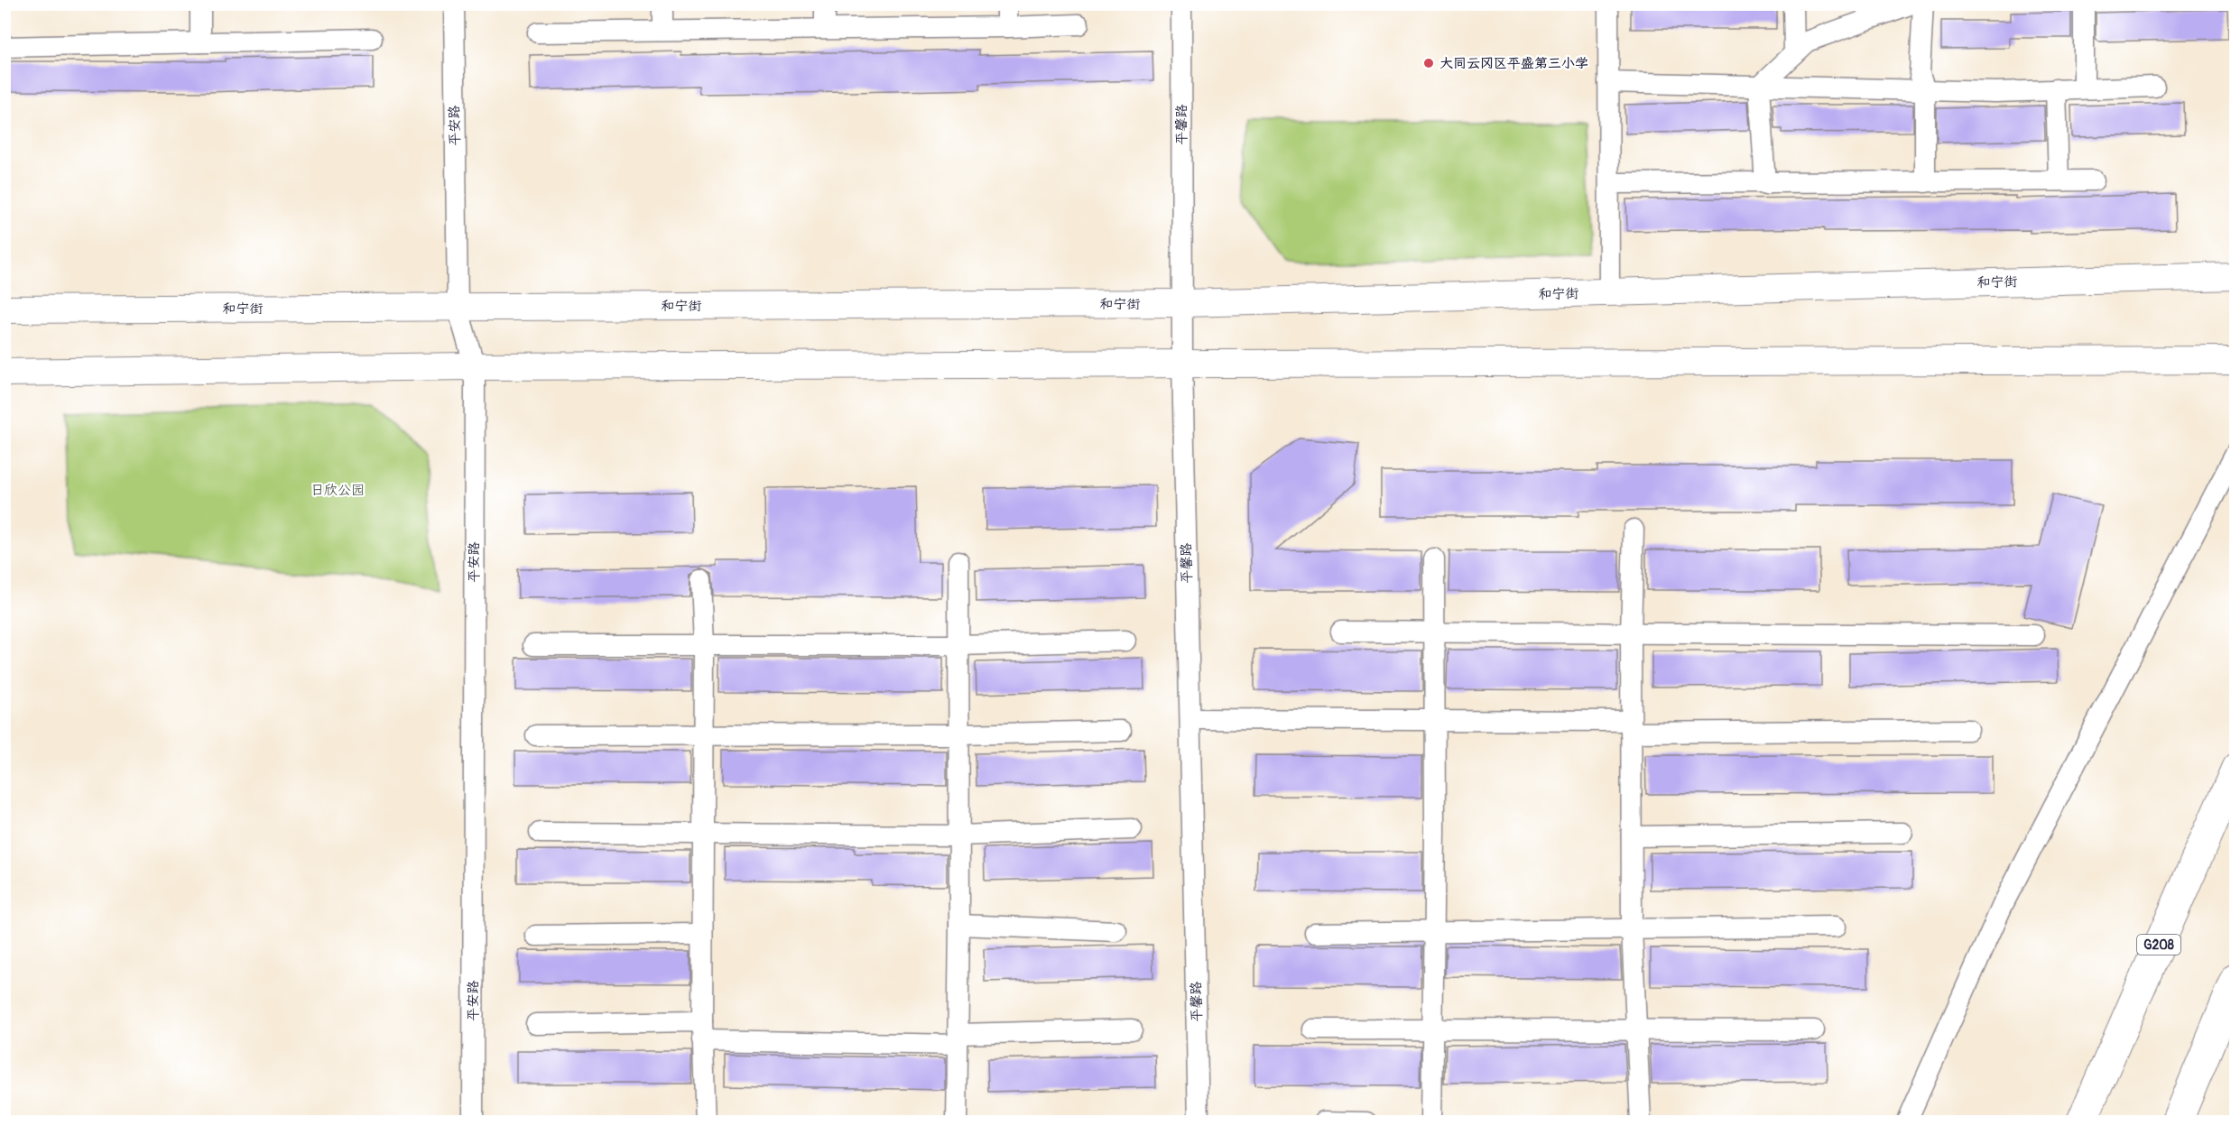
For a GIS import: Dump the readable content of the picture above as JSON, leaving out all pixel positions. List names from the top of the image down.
{
  "streets": {
    "highway": ["G208"],
    "main road": ["和宁街"],
    "street": ["平馨路", "平安路"]
  },
  "crossings": [
    ["平馨路", "和宁街"],
    ["平安路", "和宁街"]
  ],
  "parks": ["日欣公园"],
  "places": ["大同云冈区平盛第三小学"]
}
